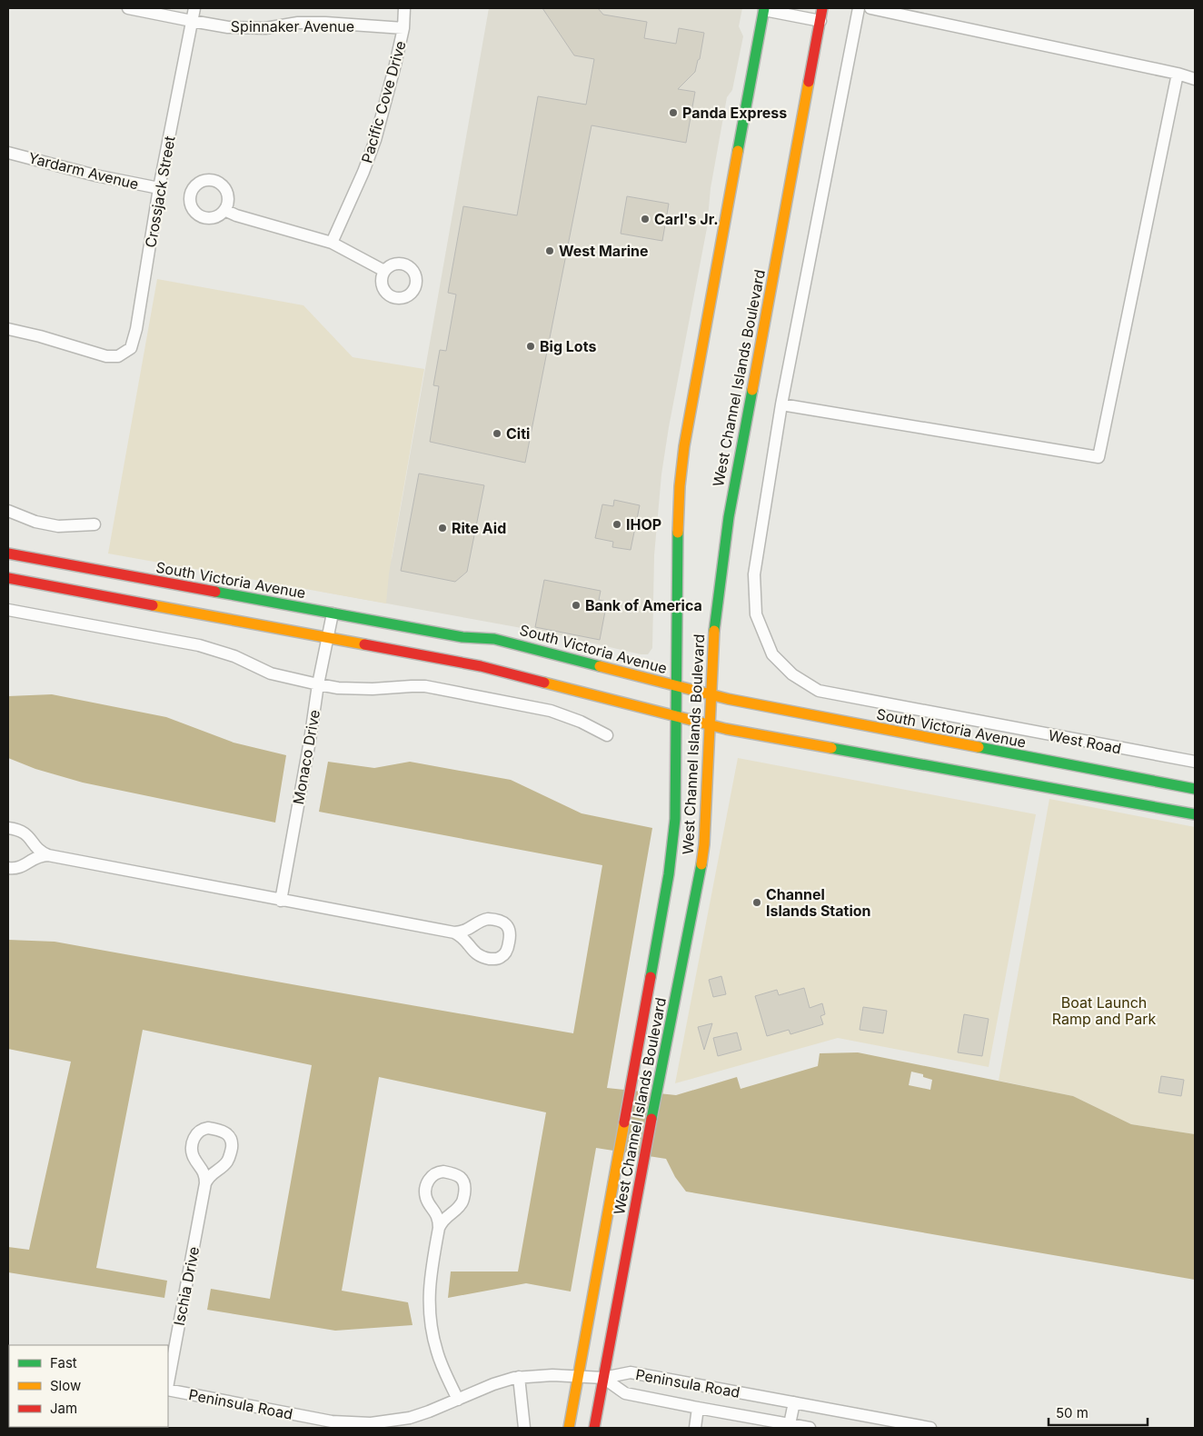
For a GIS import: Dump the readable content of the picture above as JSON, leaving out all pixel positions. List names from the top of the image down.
{
  "streets": {
    "main road": ["West Channel Islands Boulevard", "South Victoria Avenue"],
    "street": [
      "Spinnaker Avenue",
      "Pacific Cove Drive",
      "Yardarm Avenue",
      "Crossjack Street",
      "West Road",
      "Monaco Drive",
      "Ischia Drive",
      "Peninsula Road"
    ]
  },
  "crossings": [
    ["Spinnaker Avenue", "Pacific Cove Drive"],
    ["Spinnaker Avenue", "Crossjack Street"],
    ["Yardarm Avenue", "Crossjack Street"],
    ["West Channel Islands Boulevard", "South Victoria Avenue"],
    ["West Channel Islands Boulevard", "Peninsula Road"],
    ["South Victoria Avenue", "Monaco Drive"]
  ],
  "parks": ["Boat Launch Ramp and Park"],
  "places": [
    "Panda Express",
    "Carl's Jr.",
    "West Marine",
    "Big Lots",
    "Citi",
    "IHOP",
    "Rite Aid",
    "Bank of America",
    "Channel Islands Station"
  ],
  "legend": ["Fast", "Slow", "Jam"],
  "scale_bar": "50 m"
}
